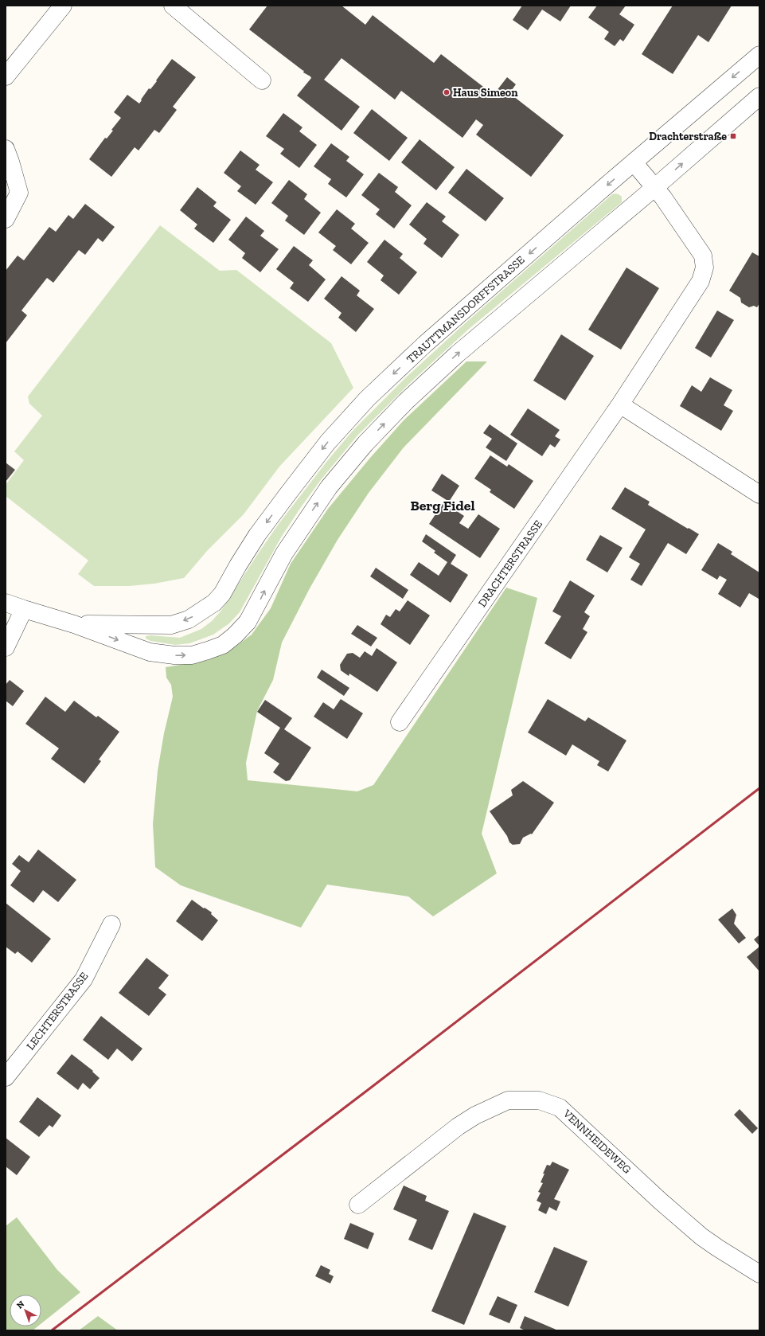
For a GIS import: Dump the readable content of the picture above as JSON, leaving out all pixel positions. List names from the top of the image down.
{
  "streets": {
    "street": [
      "TRAUTTMANSDORFFSTRASSE",
      "DRACHTERSTRASSE",
      "LECHTERSTRASSE",
      "VENNHEIDEWEG"
    ]
  },
  "crossings": [
    ["TRAUTTMANSDORFFSTRASSE", "DRACHTERSTRASSE"]
  ],
  "districts": ["Berg Fidel"],
  "places": {
    "other": ["Haus Simeon"],
    "transit": ["Drachterstraße"]
  },
  "north": "top left"
}
